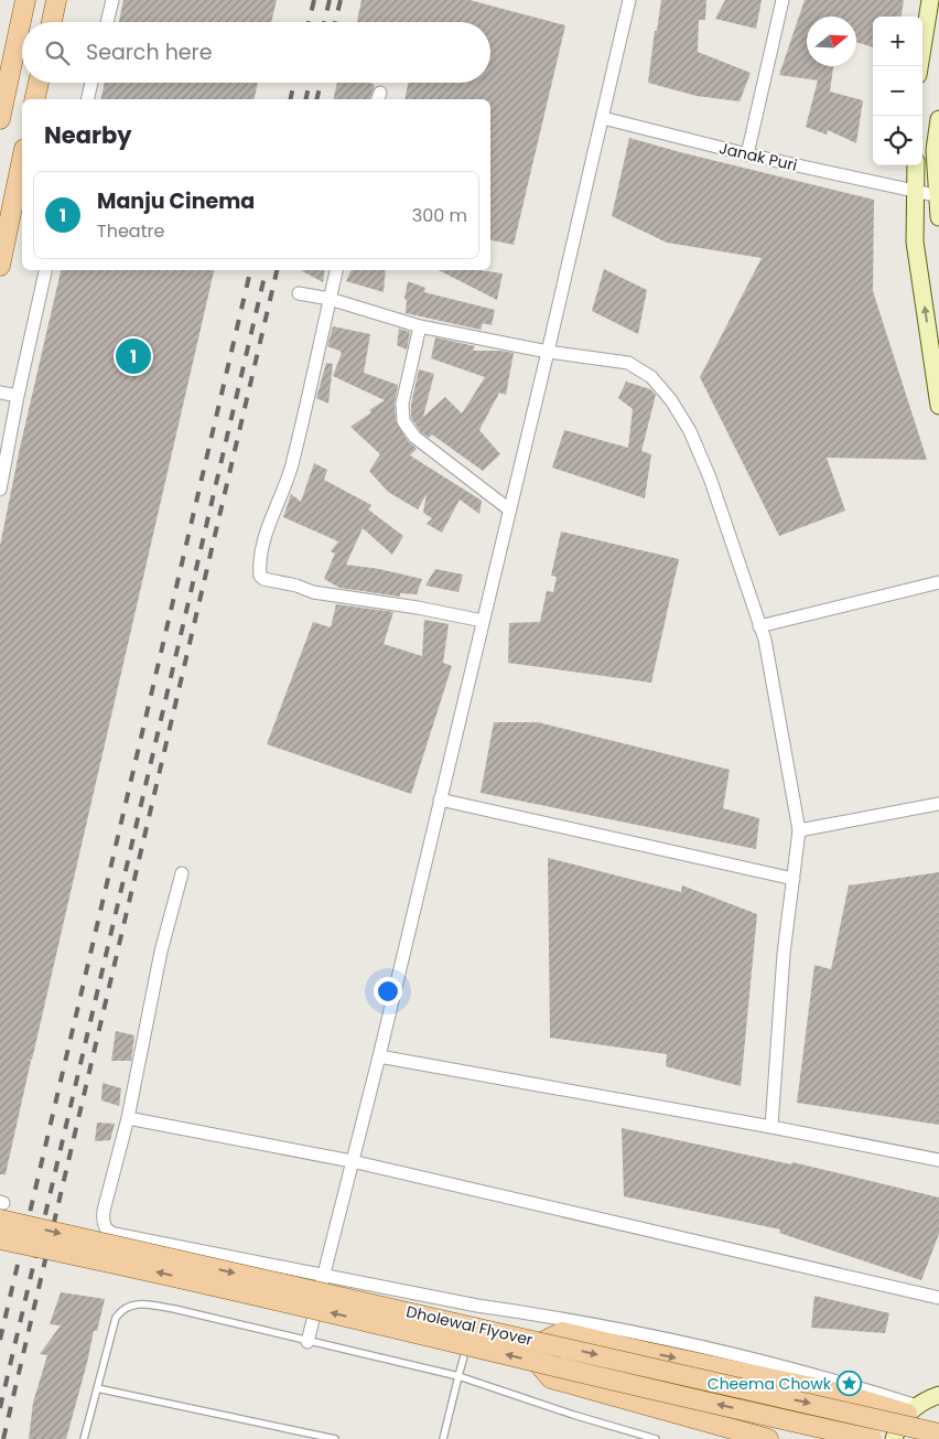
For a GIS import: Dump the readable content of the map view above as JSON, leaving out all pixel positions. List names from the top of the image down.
{
  "streets": {
    "main road": ["Dholewal Flyover"],
    "street": ["Janak Puri"]
  },
  "places": {
    "place": ["Cheema Chowk"]
  },
  "north": "right",
  "page": {
    "map_buttons": ["+", "−"],
    "search": "Search here",
    "heading": "Nearby",
    "list": [
      {
        "mark": "1",
        "name": "Manju Cinema",
        "note": "Theatre",
        "value": "300 m"
      }
    ],
    "pins": "1"
  }
}
